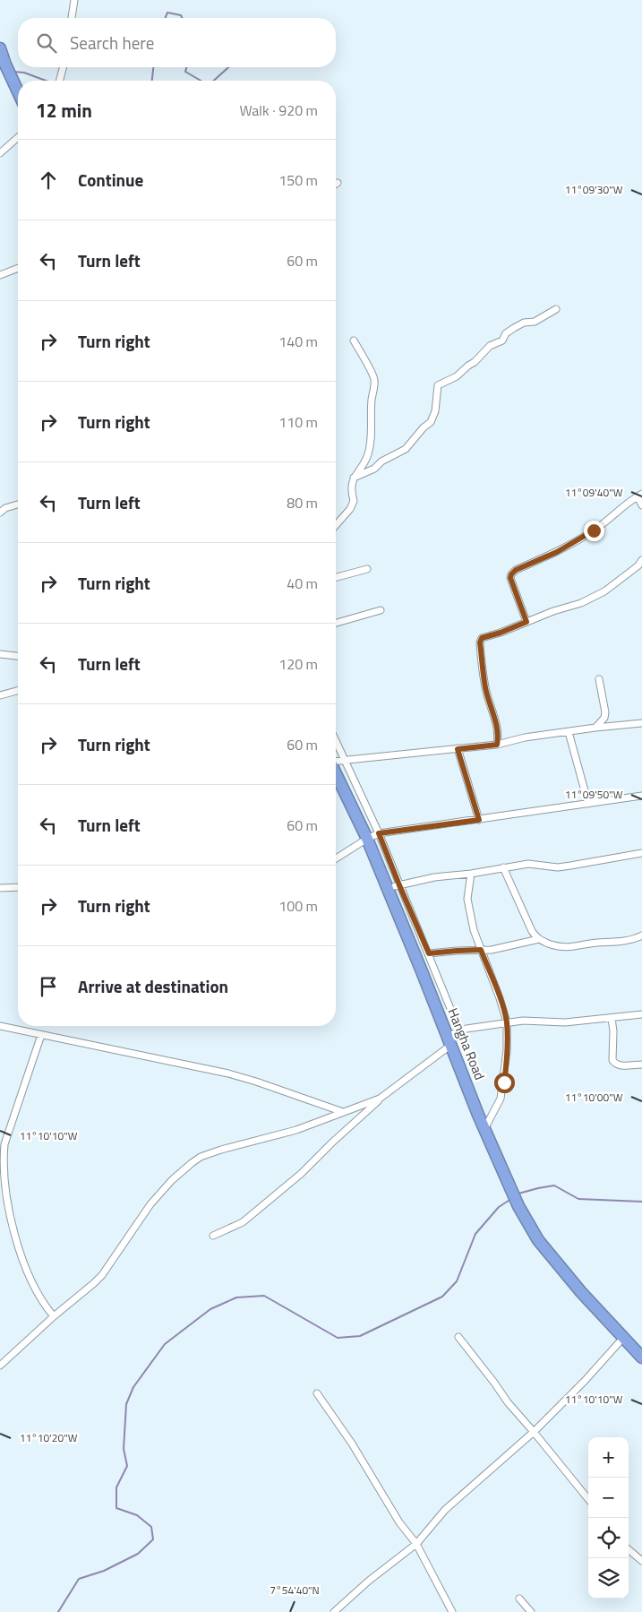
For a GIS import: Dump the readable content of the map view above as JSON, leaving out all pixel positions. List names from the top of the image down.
{
  "streets": {
    "highway": ["Hangha Road"]
  },
  "page": {
    "search": "Search here",
    "heading": ["12 min", "Walk · 920 m"],
    "list": [
      ["Continue", "150 m"],
      ["Turn left", "60 m"],
      ["Turn right", "140 m"],
      ["Turn right", "110 m"],
      ["Turn left", "80 m"],
      ["Turn right", "40 m"],
      ["Turn left", "120 m"],
      ["Turn right", "60 m"],
      ["Turn left", "60 m"],
      ["Turn right", "100 m"],
      "Arrive at destination"
    ],
    "map_buttons": ["+", "−"]
  },
  "coordinates": [
    "11°09'30\"W",
    "11°09'40\"W",
    "11°09'50\"W",
    "11°10'00\"W",
    "11°10'10\"W",
    "11°10'20\"W",
    "7°54'40\"N"
  ]
}
